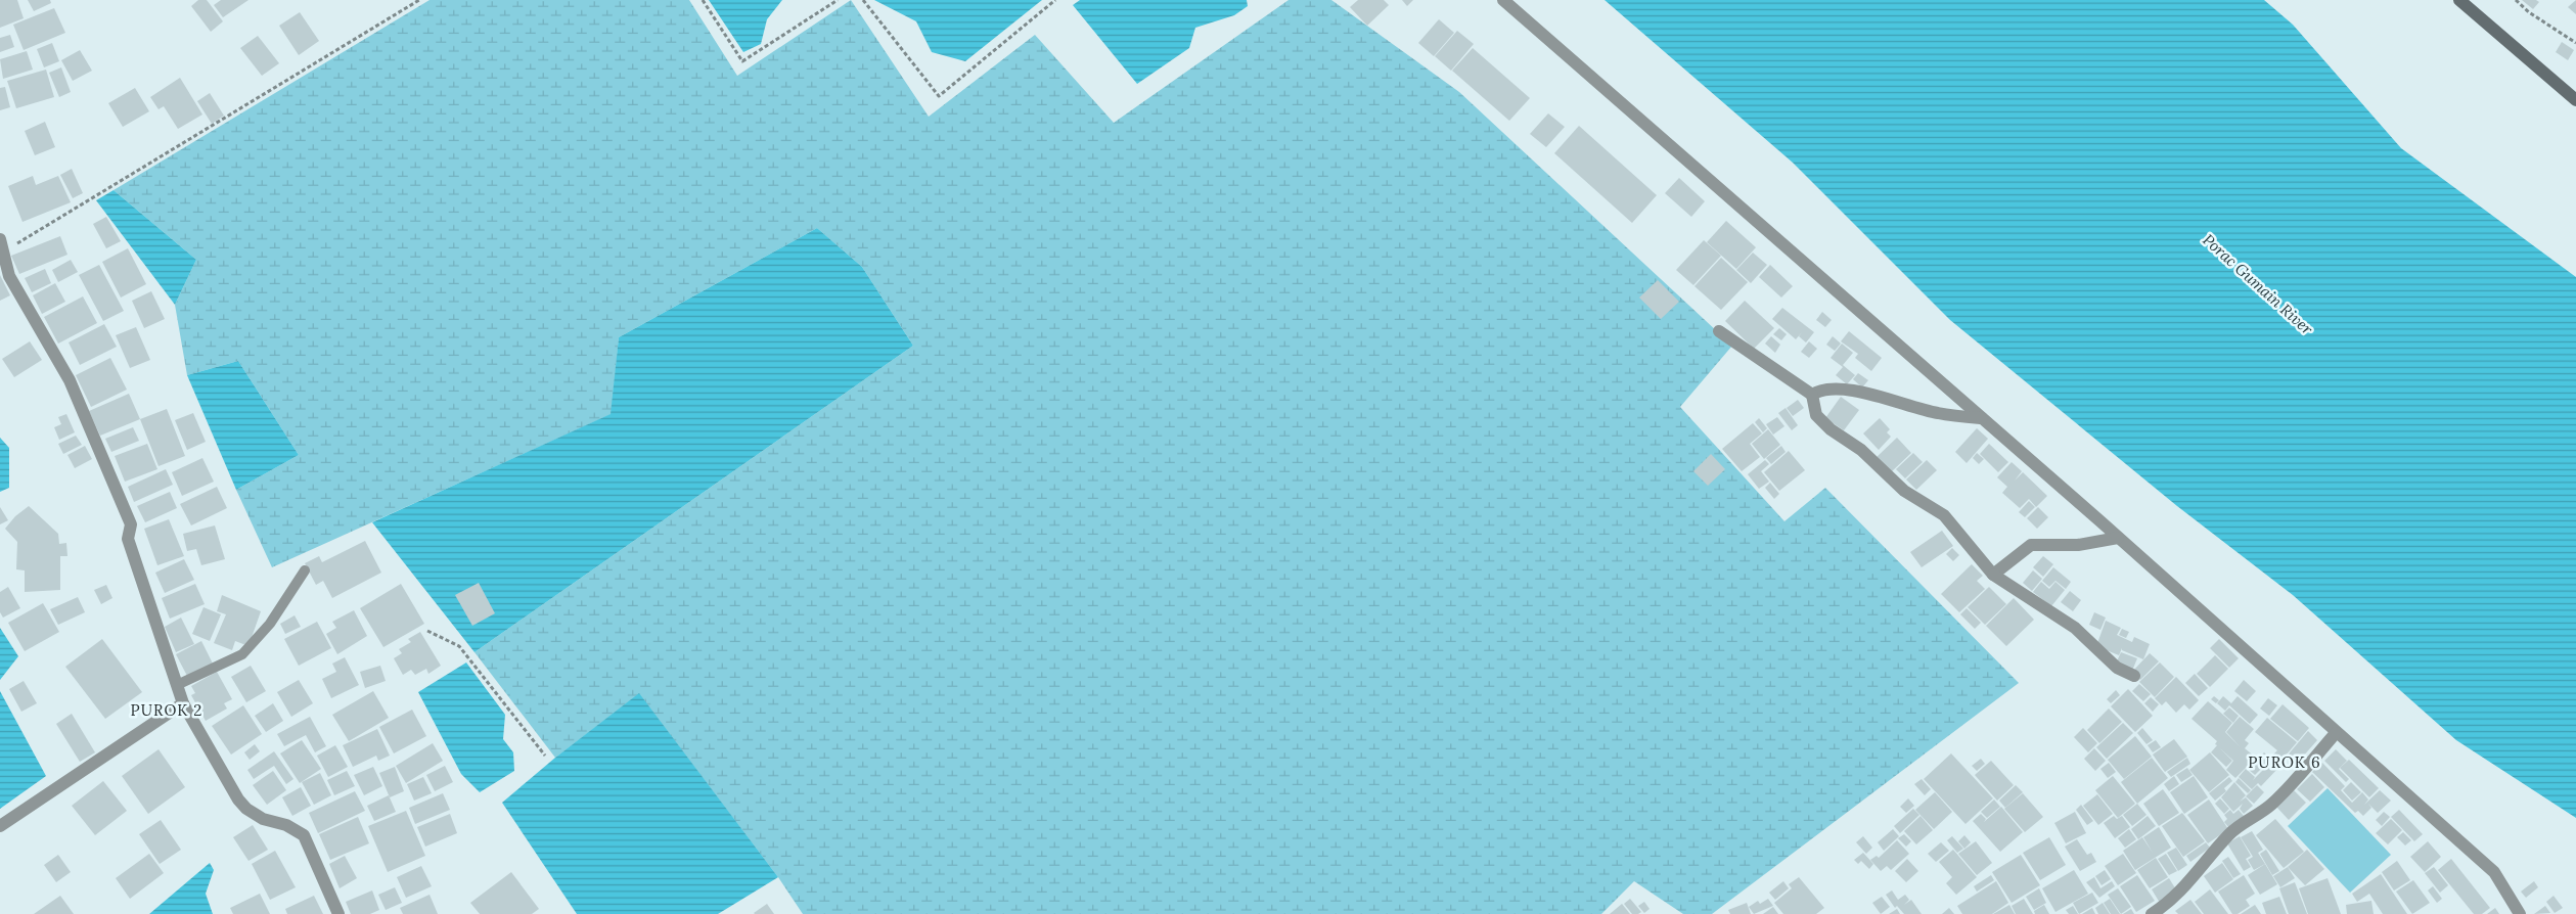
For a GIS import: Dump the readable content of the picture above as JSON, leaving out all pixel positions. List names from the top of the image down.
{
  "districts": ["PUROK 2", "PUROK 6"],
  "water": ["Porac Gumain River"]
}
